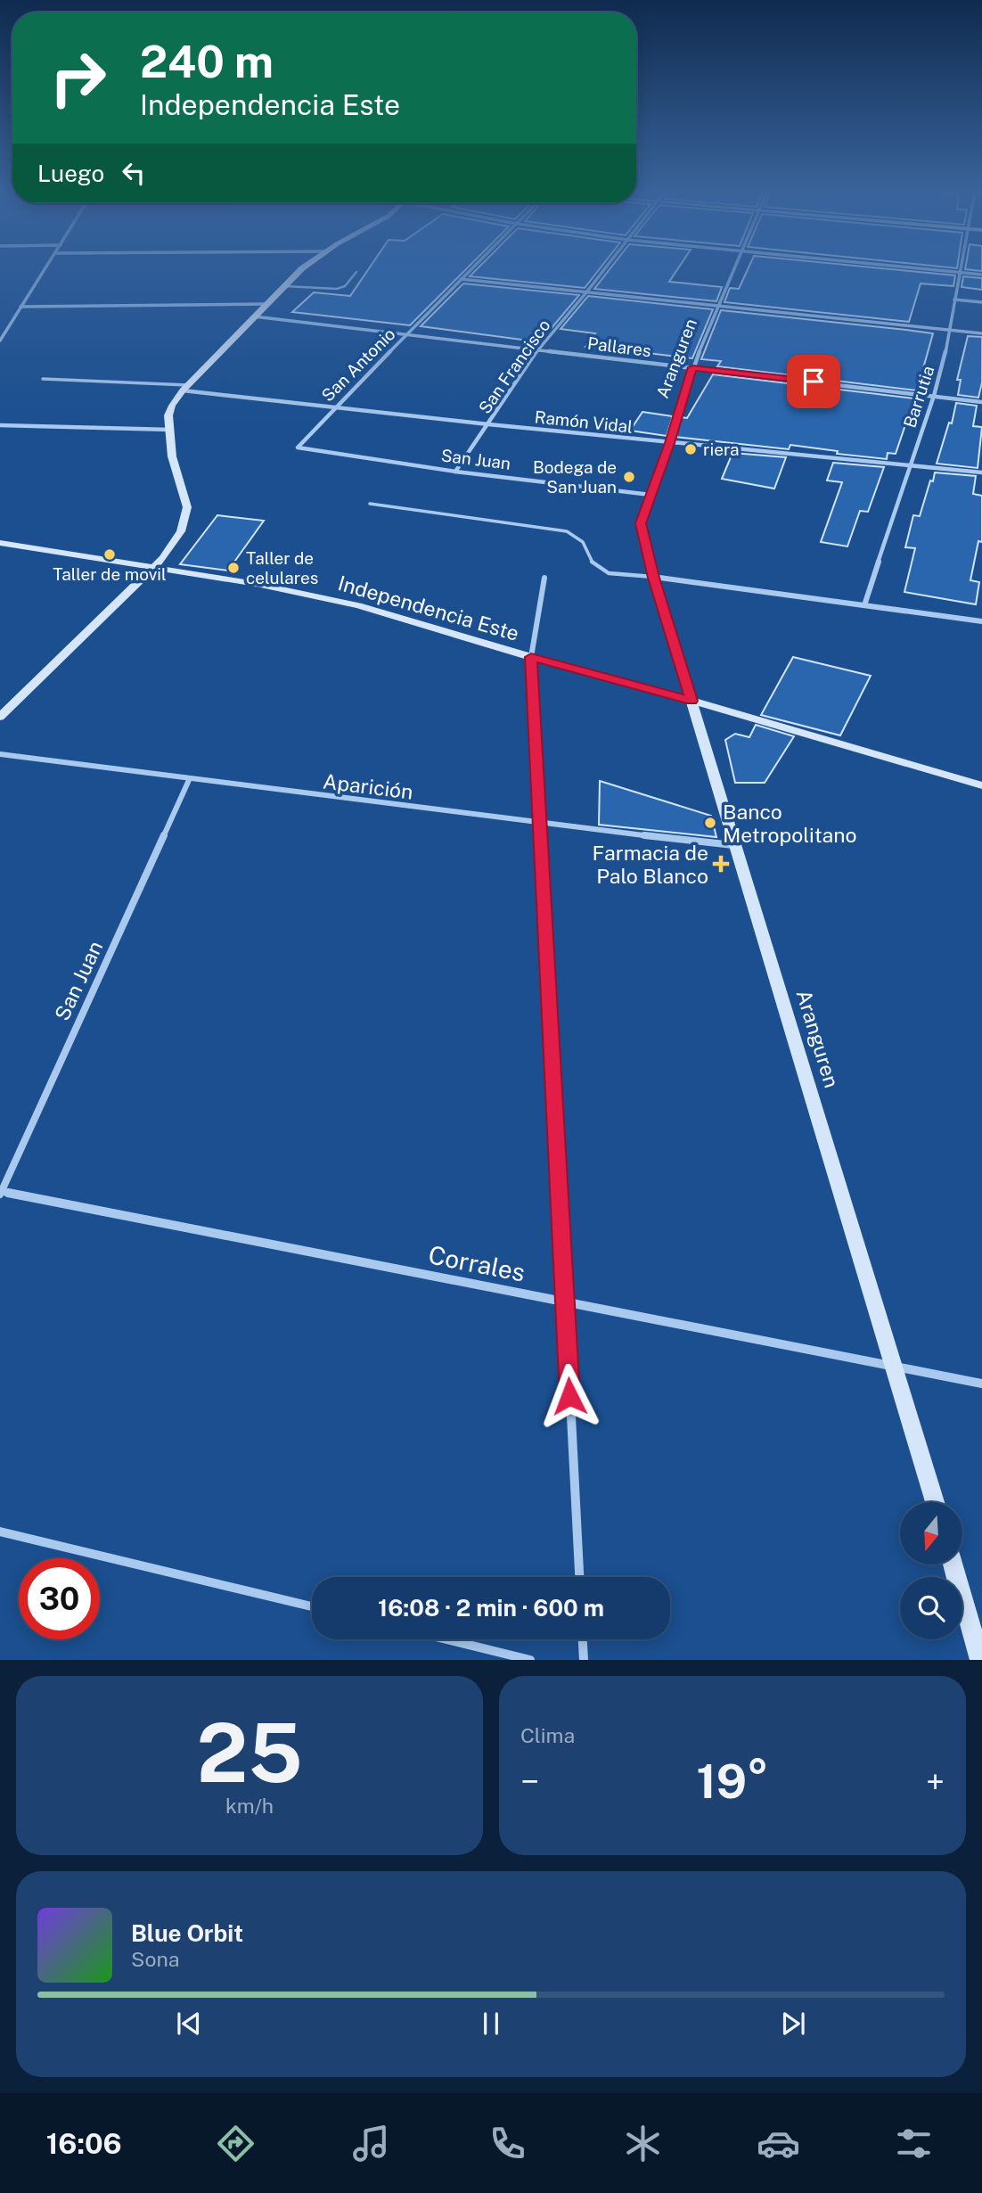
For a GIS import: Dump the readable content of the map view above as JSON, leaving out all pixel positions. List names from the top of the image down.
{
  "streets": {
    "main road": ["Aranguren", "Independencia Este"],
    "street": [
      "Pallares",
      "San Antonio",
      "San Francisco",
      "Barrutia",
      "Ramón Vidal",
      "San Juan",
      "Aparición",
      "Corrales"
    ]
  },
  "crossings": [
    ["Pallares", "Aranguren"],
    ["Pallares", "San Antonio"],
    ["Pallares", "San Francisco"],
    ["Pallares", "Barrutia"],
    ["Aranguren", "Ramón Vidal"],
    ["Aranguren", "San Juan"],
    ["Aranguren", "Independencia Este"],
    ["Aranguren", "Aparición"],
    ["Aranguren", "Corrales"],
    ["San Antonio", "Ramón Vidal"],
    ["San Antonio", "San Juan"],
    ["San Francisco", "Ramón Vidal"],
    ["San Francisco", "San Juan"],
    ["Barrutia", "Ramón Vidal"],
    ["San Juan", "Aparición"],
    ["San Juan", "Corrales"]
  ],
  "places": {
    "other": [
      "riera",
      "Bodega de San Juan",
      "Taller de movil",
      "Taller de celulares",
      "Banco Metropolitano"
    ],
    "health": ["Farmacia de Palo Blanco"]
  },
  "north": "bottom",
  "page": {
    "turn": ["240 m", "Independencia Este"],
    "then": "Luego",
    "limit": "30",
    "trip": "16:08 · 2 min · 600 m",
    "tile": [
      ["25", "km/h"],
      "Clima"
    ],
    "heat": ["−", "19°", "+"],
    "song": ["Blue Orbit", "Sona"],
    "tabs": "16:06"
  }
}
